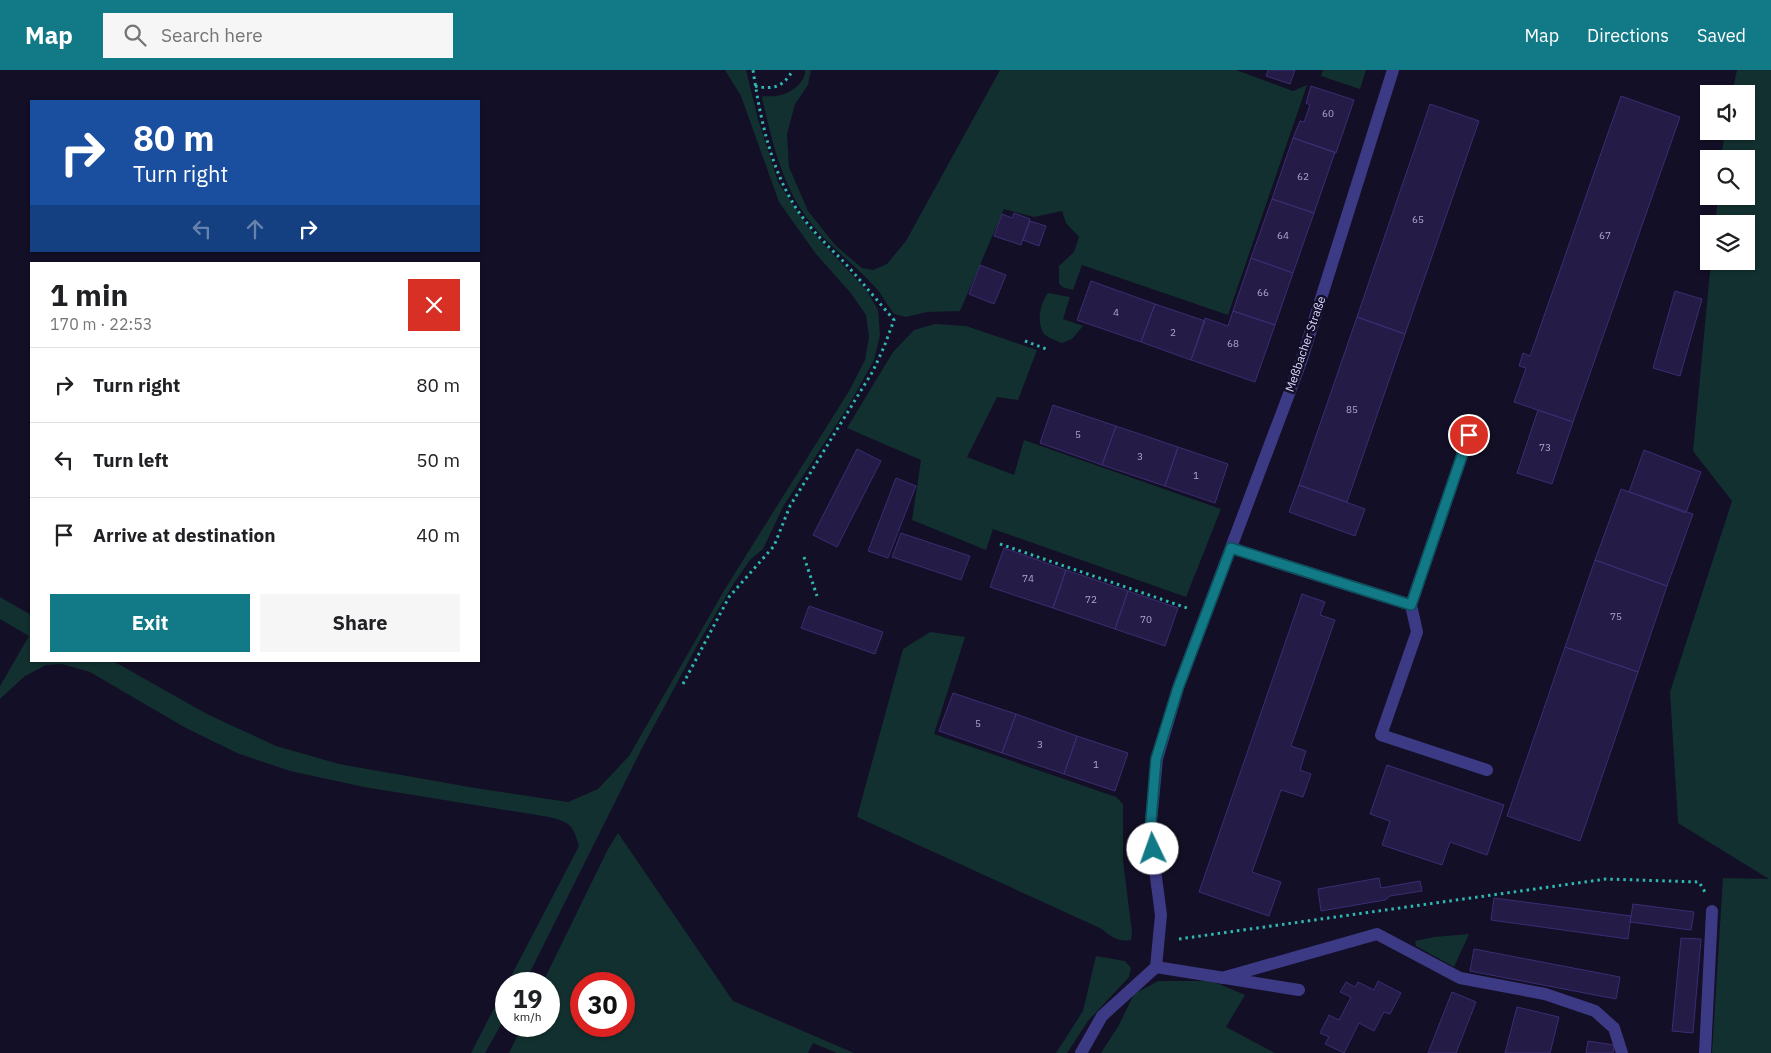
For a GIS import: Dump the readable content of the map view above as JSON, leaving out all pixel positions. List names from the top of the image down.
{
  "streets": {
    "street": ["Meßbacher Straße"]
  },
  "house_numbers": [
    "60",
    "62",
    "65",
    "64",
    "67",
    "66",
    "4",
    "2",
    "68",
    "85",
    "5",
    "73",
    "3",
    "1",
    "74",
    "72",
    "75",
    "70",
    "5",
    "3",
    "1"
  ],
  "page": {
    "header": "Map",
    "search": "Search here",
    "nav": ["Map", "Directions", "Saved"],
    "turn": ["80 m", "Turn right"],
    "heading": ["1 min", "170 m · 22:53"],
    "list": [
      {
        "name": "Turn right",
        "value": "80 m"
      },
      {
        "name": "Turn left",
        "value": "50 m"
      },
      {
        "name": "Arrive at destination",
        "value": "40 m"
      }
    ],
    "buttons": ["Exit", "Share"],
    "speed": "19 km/h",
    "limit": "30"
  }
}
